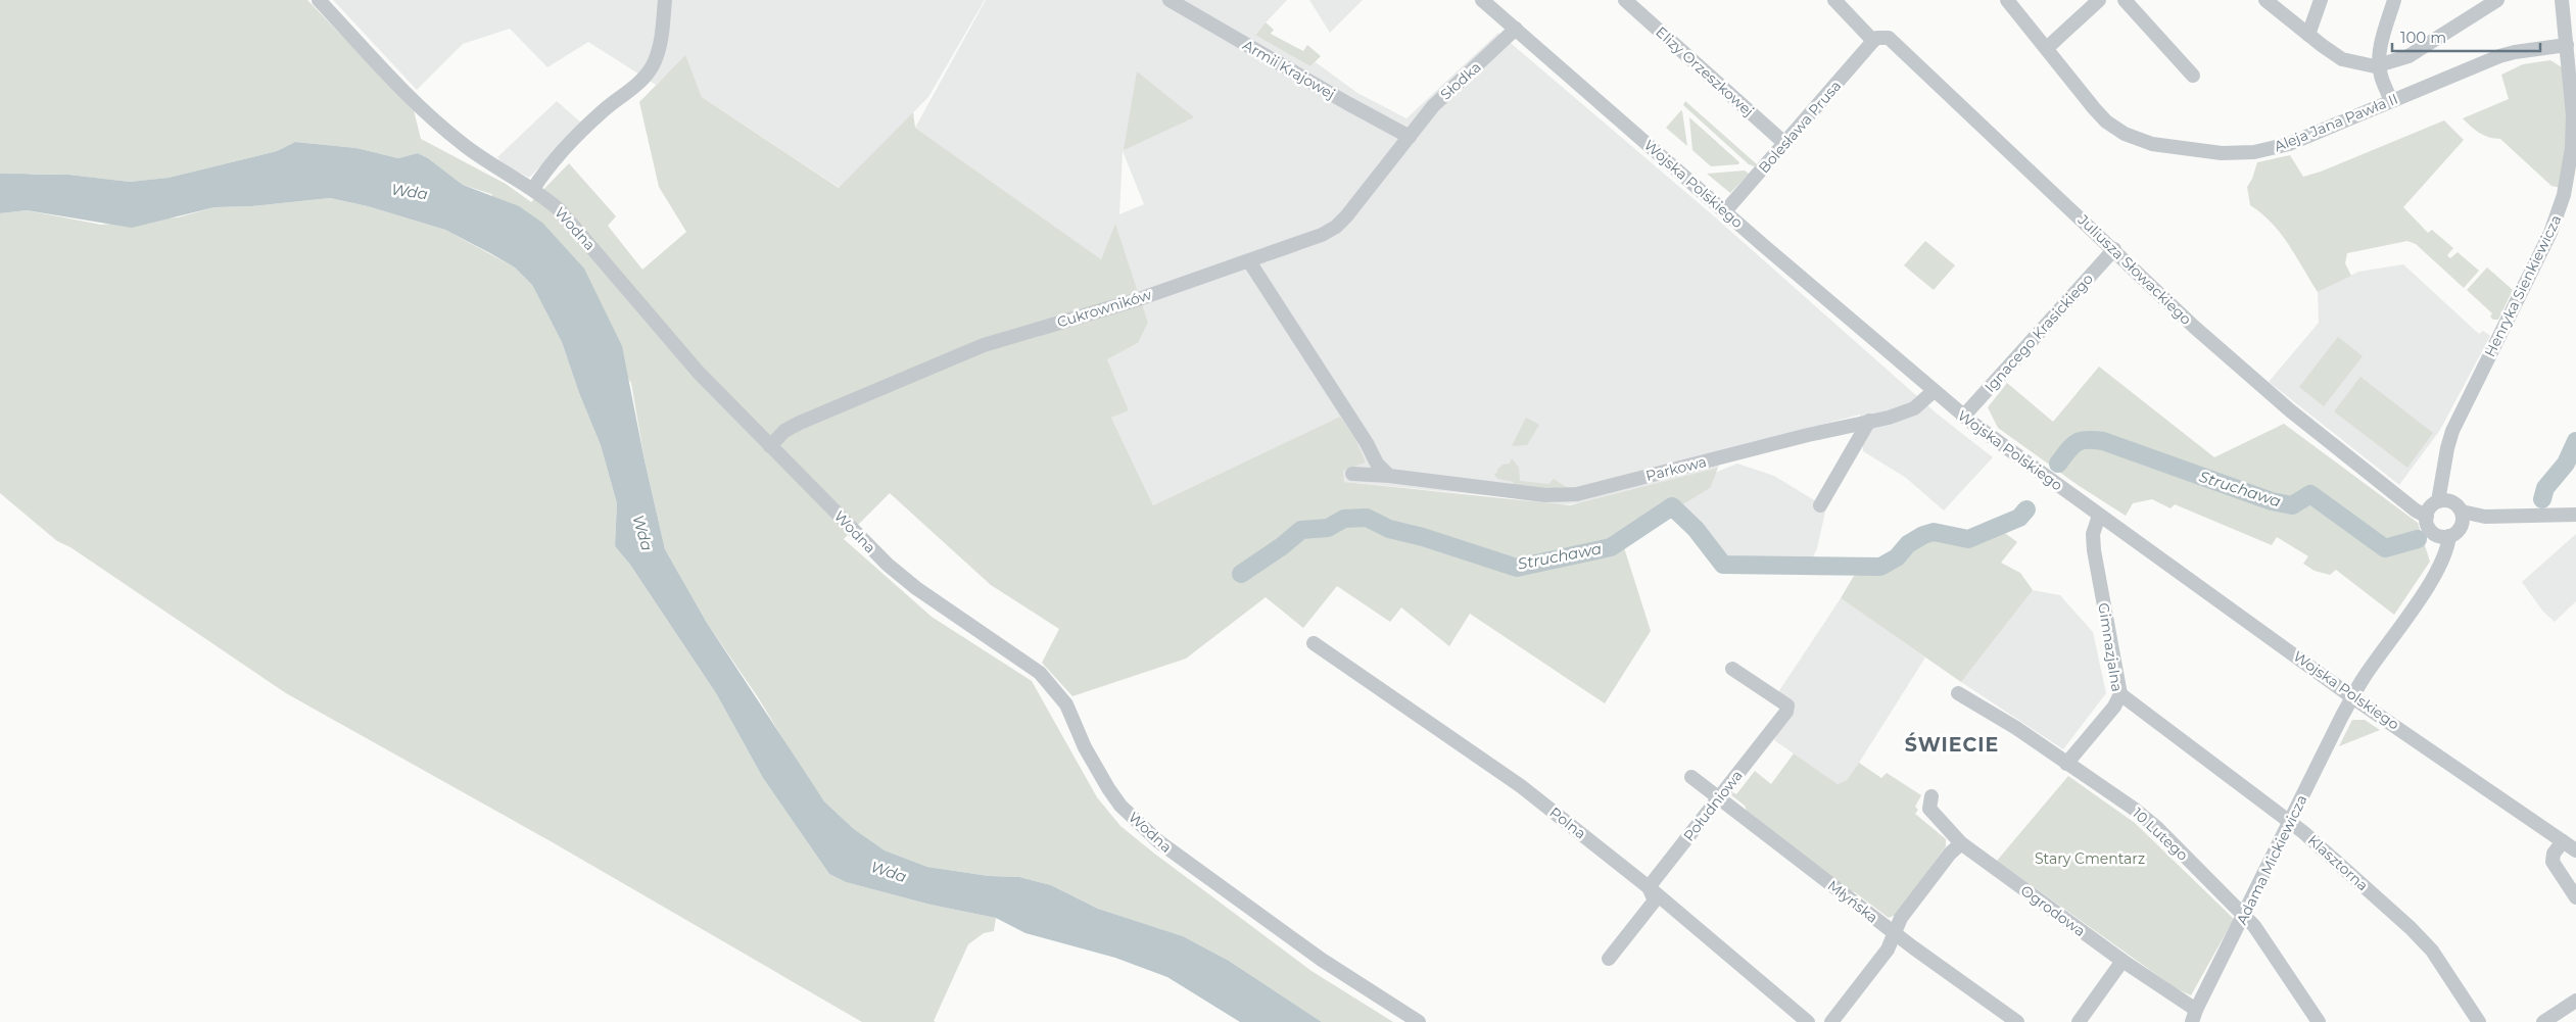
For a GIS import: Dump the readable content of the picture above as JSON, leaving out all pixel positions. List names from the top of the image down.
{
  "streets": {
    "street": [
      "Armii Krajowej",
      "Elizy Orzeszkowej",
      "Słodka",
      "Aleja Jana Pawła II",
      "Bolesława Prusa",
      "Wojska Polskiego",
      "Wodna",
      "Juliusza Słowackiego",
      "Henryka Sienkiewicza",
      "Cukrowników",
      "Ignacego Krasickiego",
      "Parkowa",
      "Gimnazjalna",
      "Południowa",
      "Polna",
      "10 Lutego",
      "Adama Mickiewicza",
      "Klasztorna",
      "Młyńska",
      "Ogrodowa"
    ]
  },
  "crossings": [
    ["Armii Krajowej", "Słodka"],
    ["Armii Krajowej", "Cukrowników"],
    ["Elizy Orzeszkowej", "Bolesława Prusa"],
    ["Słodka", "Wojska Polskiego"],
    ["Słodka", "Cukrowników"],
    ["Aleja Jana Pawła II", "Henryka Sienkiewicza"],
    ["Bolesława Prusa", "Wojska Polskiego"],
    ["Bolesława Prusa", "Juliusza Słowackiego"],
    ["Wojska Polskiego", "Ignacego Krasickiego"],
    ["Wojska Polskiego", "Parkowa"],
    ["Wojska Polskiego", "Gimnazjalna"],
    ["Wojska Polskiego", "Adama Mickiewicza"],
    ["Wodna", "Cukrowników"],
    ["Juliusza Słowackiego", "Henryka Sienkiewicza"],
    ["Juliusza Słowackiego", "Ignacego Krasickiego"],
    ["Gimnazjalna", "10 Lutego"],
    ["Gimnazjalna", "Klasztorna"],
    ["Południowa", "Polna"],
    ["Południowa", "Młyńska"],
    ["10 Lutego", "Adama Mickiewicza"],
    ["Adama Mickiewicza", "Klasztorna"],
    ["Adama Mickiewicza", "Ogrodowa"]
  ],
  "districts": ["ŚWIECIE"],
  "water": ["Wda", "Struchawa"],
  "parks": ["Stary Cmentarz"],
  "scale_bar": "100 m"
}
